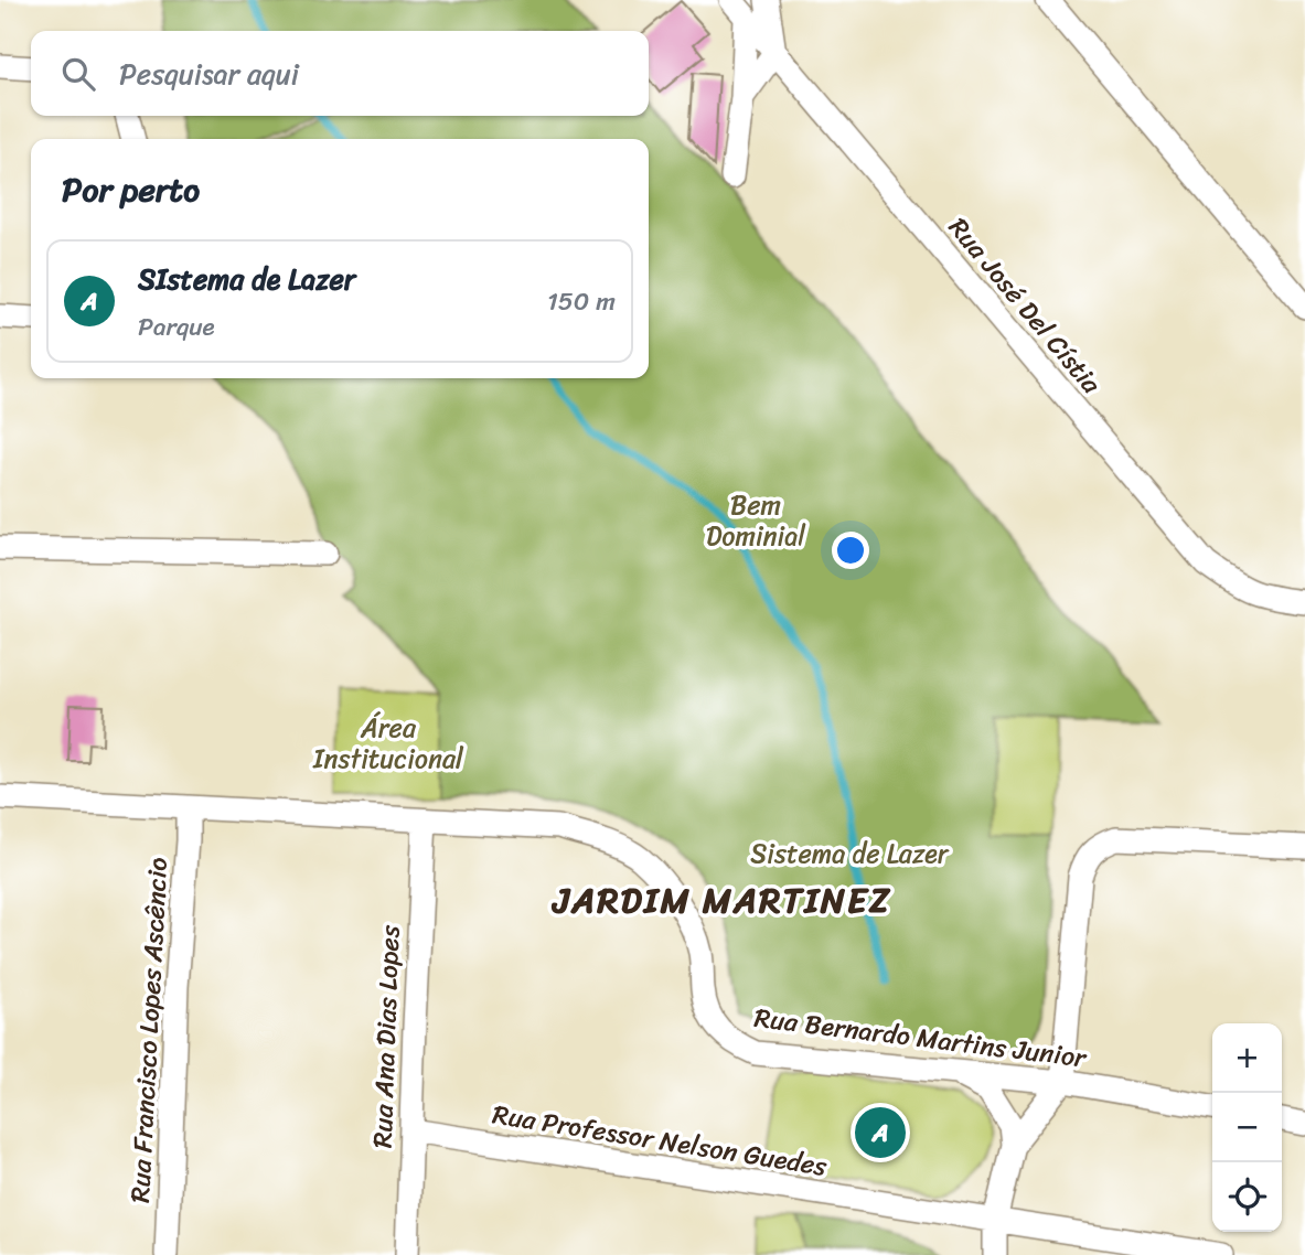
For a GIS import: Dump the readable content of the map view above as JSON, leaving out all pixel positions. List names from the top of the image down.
{
  "streets": {
    "street": [
      "Rua José Del Cístia",
      "Rua Francisco Lopes Ascêncio",
      "Rua Ana Dias Lopes",
      "Rua Bernardo Martins Junior",
      "Rua Professor Nelson Guedes"
    ]
  },
  "crossings": [
    ["Rua Francisco Lopes Ascêncio", "Rua Bernardo Martins Junior"],
    ["Rua Ana Dias Lopes", "Rua Bernardo Martins Junior"],
    ["Rua Ana Dias Lopes", "Rua Professor Nelson Guedes"]
  ],
  "districts": ["JARDIM MARTINEZ"],
  "parks": ["Bem Dominial", "Área Institucional", "Sistema de Lazer"],
  "page": {
    "search": "Pesquisar aqui",
    "heading": "Por perto",
    "list": [
      {
        "mark": "A",
        "name": "SIstema de Lazer",
        "note": "Parque",
        "value": "150 m"
      }
    ],
    "map_buttons": ["+", "−"],
    "pins": "A"
  }
}
